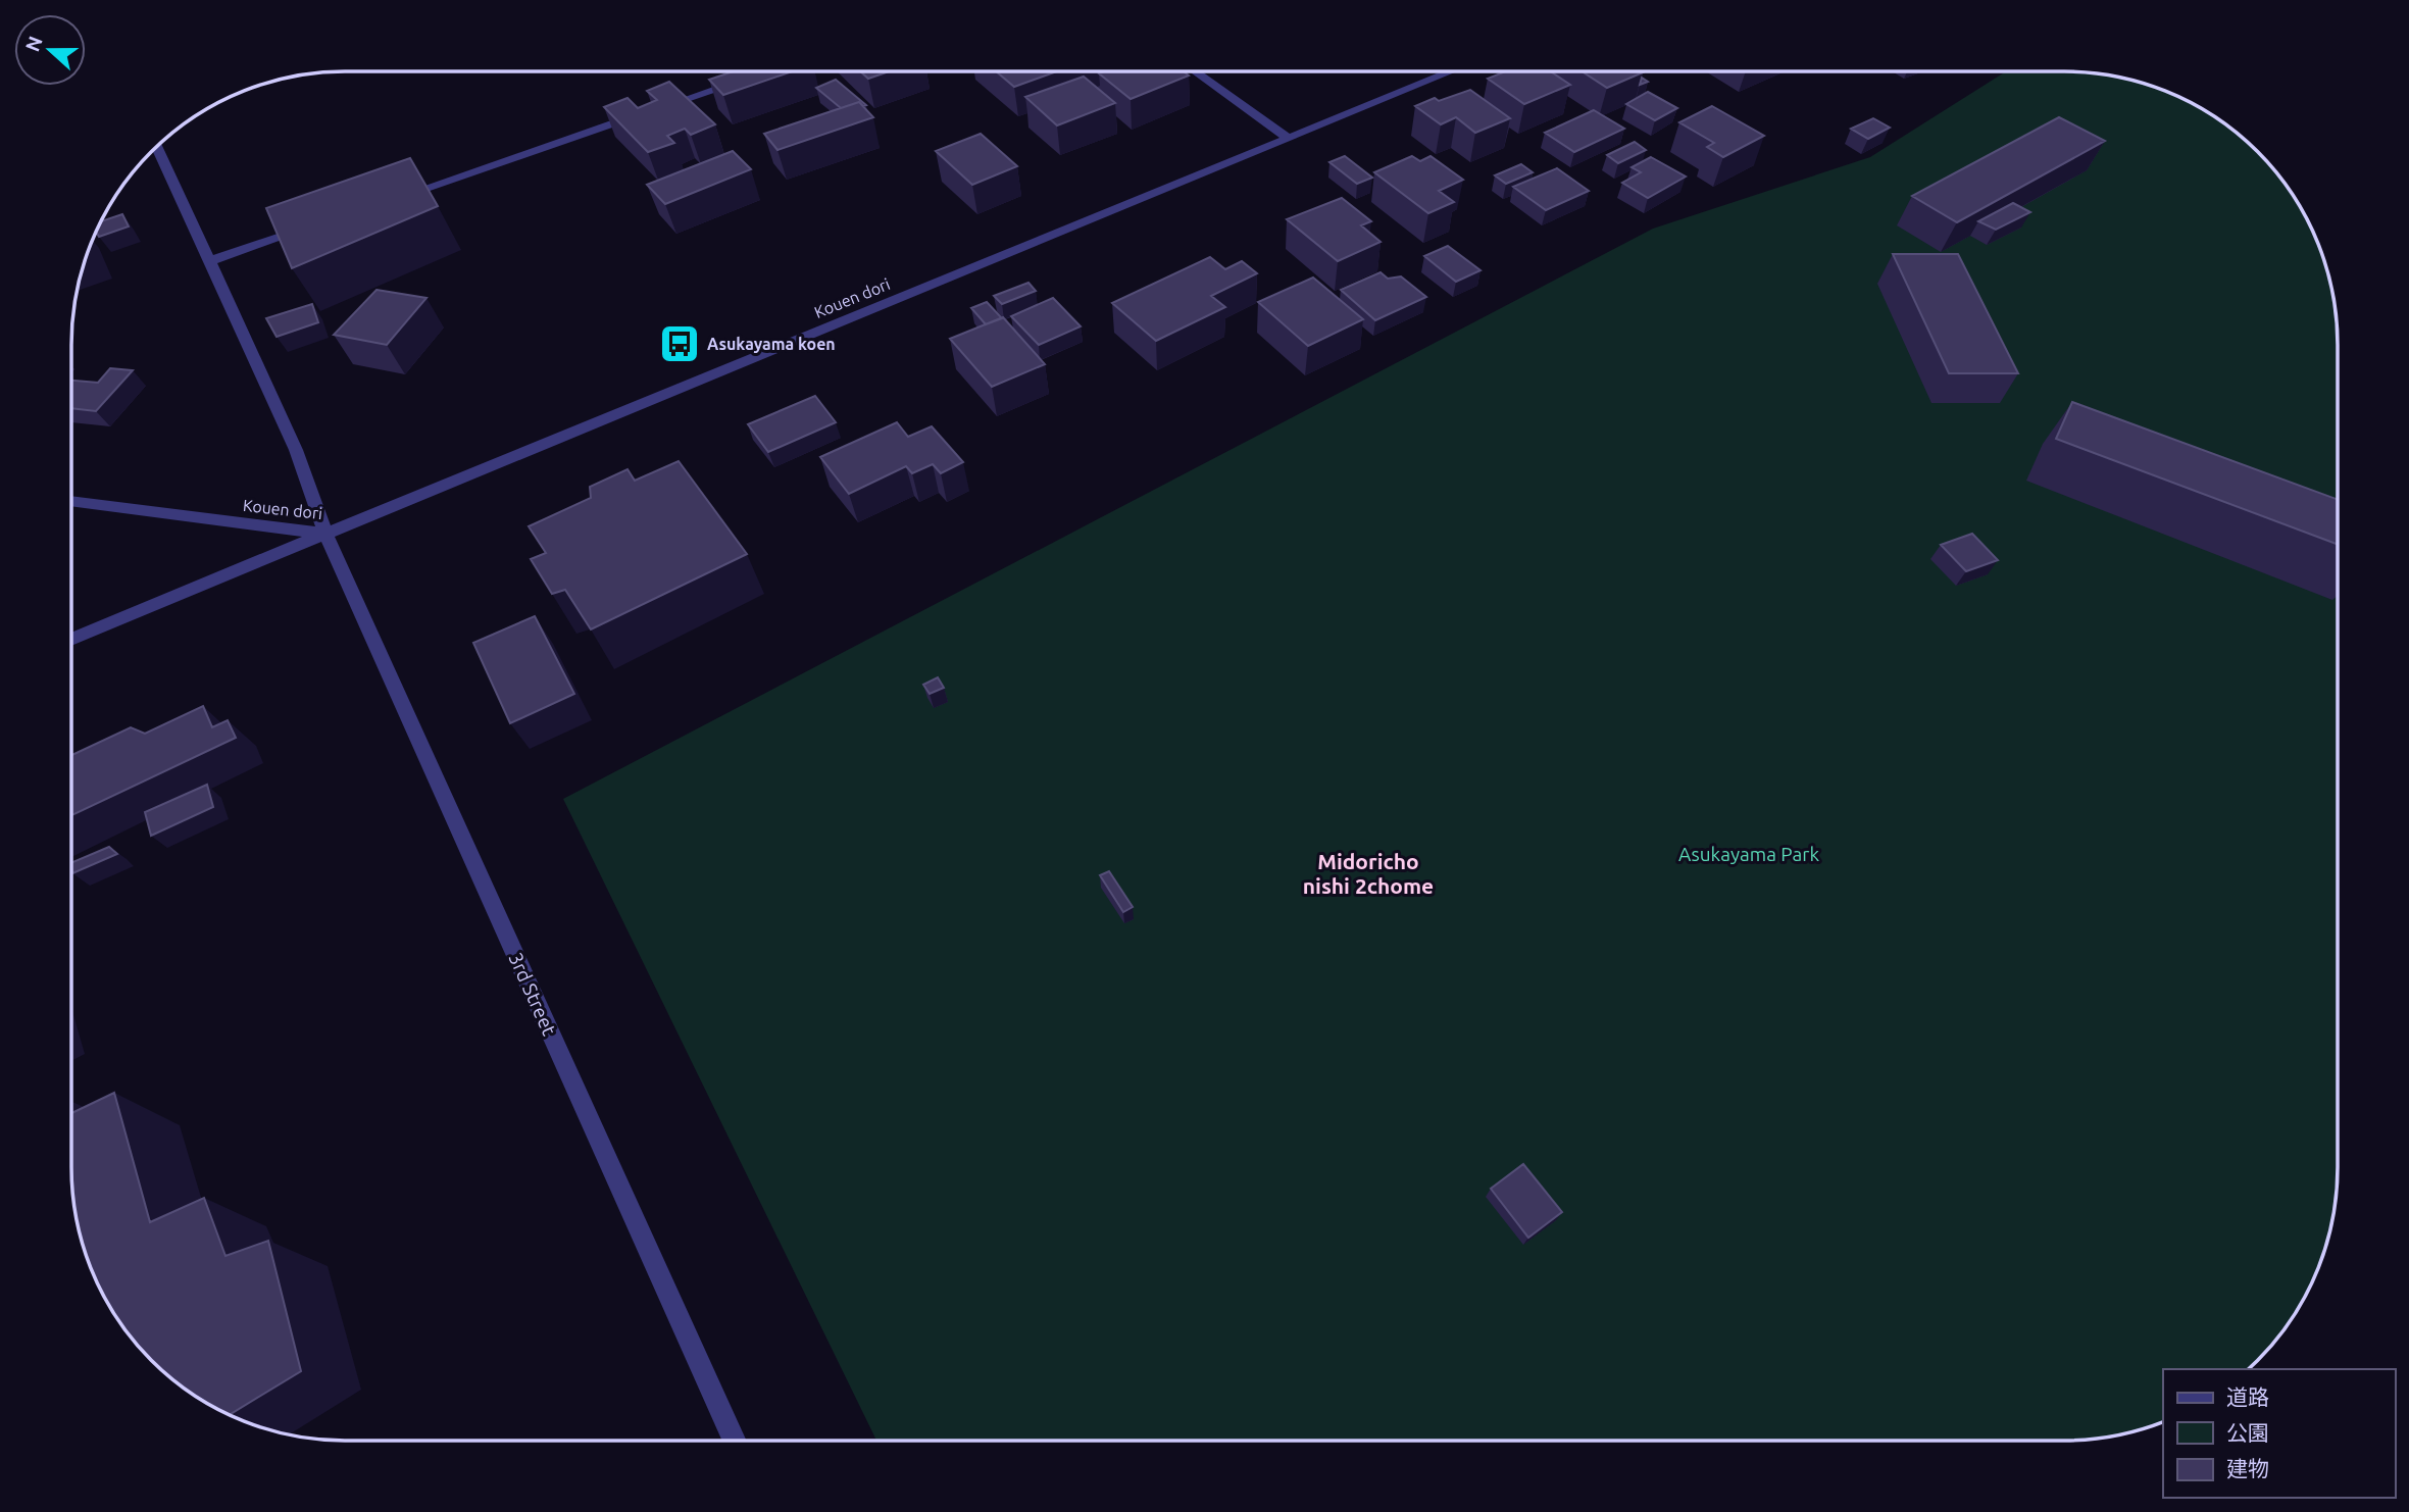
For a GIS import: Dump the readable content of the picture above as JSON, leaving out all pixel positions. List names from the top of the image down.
{
  "streets": {
    "street": ["Kouen dori", "3rd Street"]
  },
  "crossings": [
    ["Kouen dori", "3rd Street"]
  ],
  "districts": ["Midoricho nishi 2chome"],
  "parks": ["Asukayama Park"],
  "places": {
    "bus stop": ["Asukayama koen"]
  },
  "legend": ["道路", "公園", "建物"],
  "north": "left"
}
